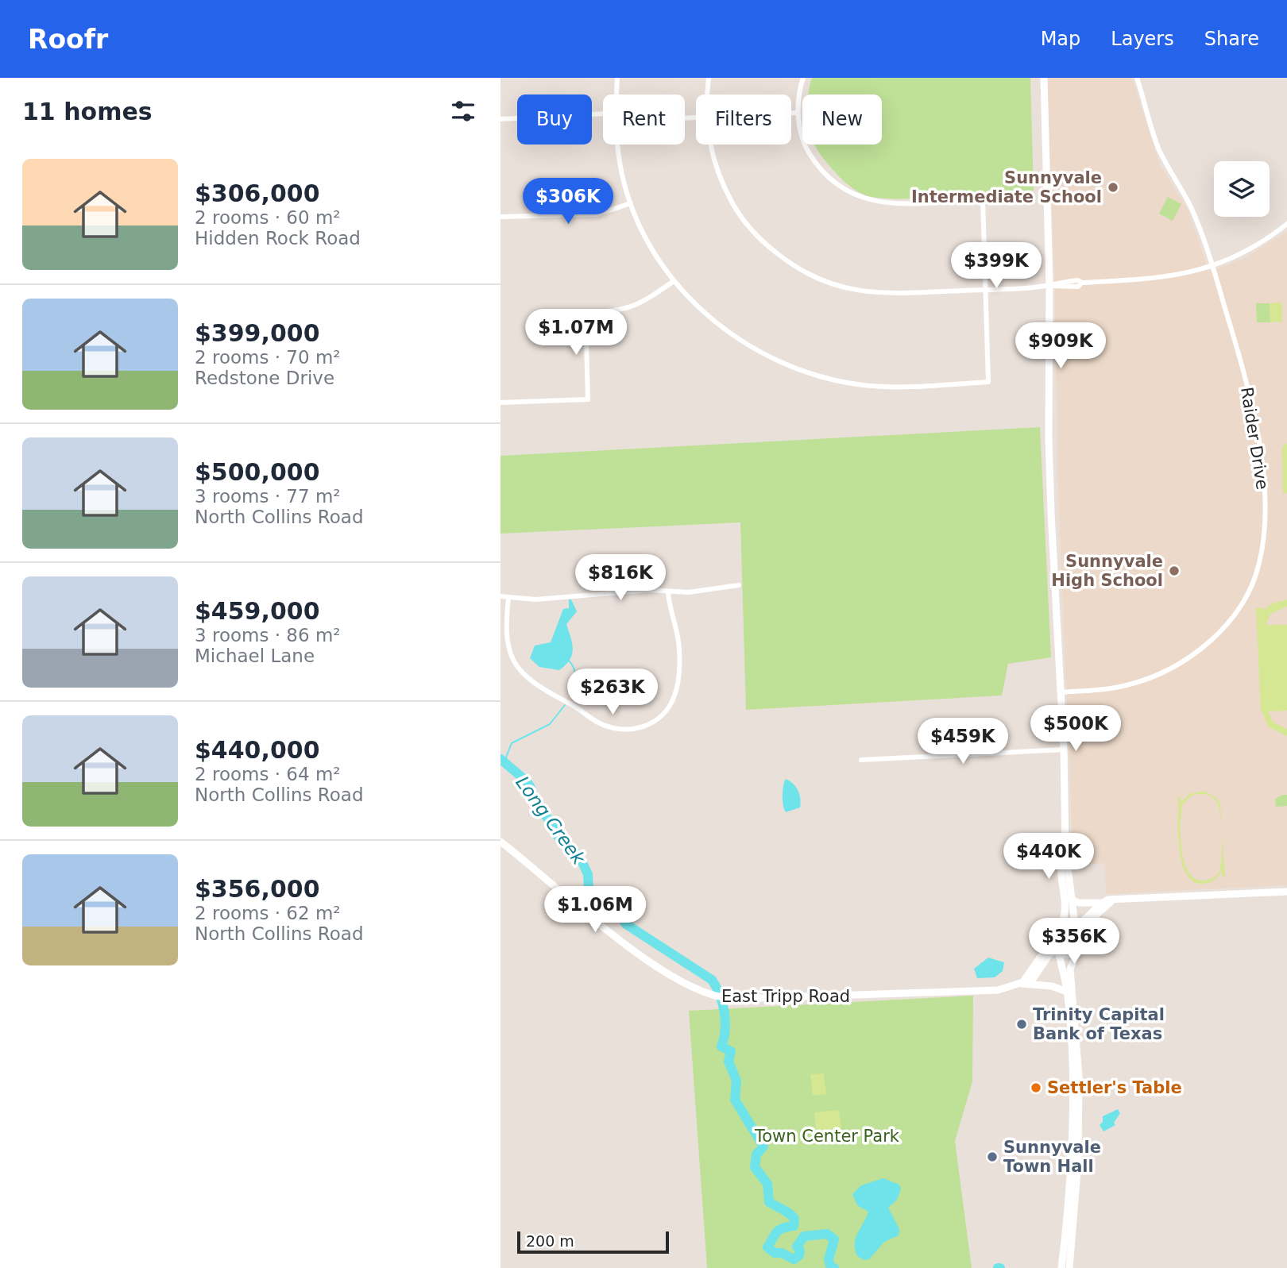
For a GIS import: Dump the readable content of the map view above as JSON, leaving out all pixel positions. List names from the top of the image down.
{
  "streets": {
    "street": ["Raider Drive", "East Tripp Road"]
  },
  "water": ["Long Creek"],
  "parks": ["Town Center Park"],
  "places": [
    "Sunnyvale Intermediate School",
    "Sunnyvale High School",
    "Trinity Capital Bank of Texas",
    "Settler's Table",
    "Sunnyvale Town Hall"
  ],
  "scale_bar": "200 m",
  "page": {
    "header": "Roofr",
    "nav": ["Map", "Layers", "Share"],
    "heading": "11 homes",
    "chip": [
      "Buy",
      "Rent",
      "Filters",
      "New"
    ],
    "list": [
      {
        "name": "$306,000",
        "note": "2 rooms · 60 m² · Hidden Rock Road"
      },
      {
        "name": "$399,000",
        "note": "2 rooms · 70 m² · Redstone Drive"
      },
      {
        "name": "$500,000",
        "note": "3 rooms · 77 m² · North Collins Road"
      },
      {
        "name": "$459,000",
        "note": "3 rooms · 86 m² · Michael Lane"
      },
      {
        "name": "$440,000",
        "note": "2 rooms · 64 m² · North Collins Road"
      },
      {
        "name": "$356,000",
        "note": "2 rooms · 62 m² · North Collins Road"
      }
    ],
    "price": [
      "$306K",
      "$399K",
      "$1.07M",
      "$909K",
      "$816K",
      "$263K",
      "$500K",
      "$459K",
      "$440K",
      "$1.06M",
      "$356K"
    ],
    "scale": "200 m"
  }
}
